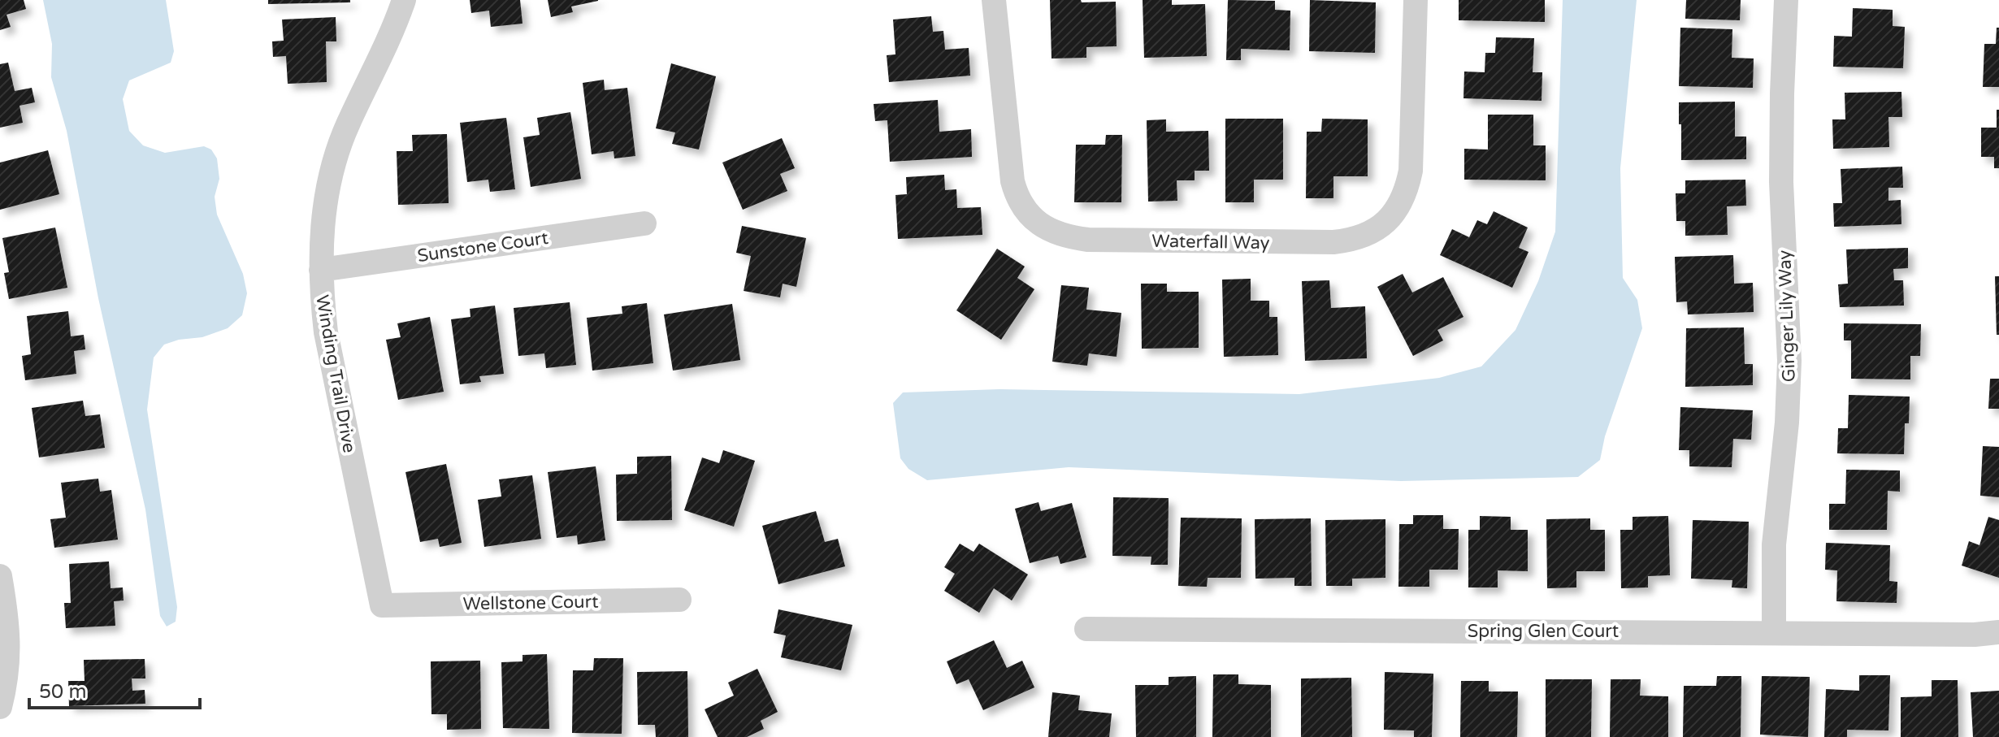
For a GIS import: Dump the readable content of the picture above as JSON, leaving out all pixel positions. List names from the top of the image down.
{
  "streets": {
    "street": [
      "Waterfall Way",
      "Sunstone Court",
      "Ginger Lily Way",
      "Winding Trail Drive",
      "Wellstone Court",
      "Spring Glen Court"
    ]
  },
  "crossings": [
    ["Sunstone Court", "Winding Trail Drive"],
    ["Ginger Lily Way", "Spring Glen Court"],
    ["Winding Trail Drive", "Wellstone Court"]
  ],
  "scale_bar": "50 m"
}
